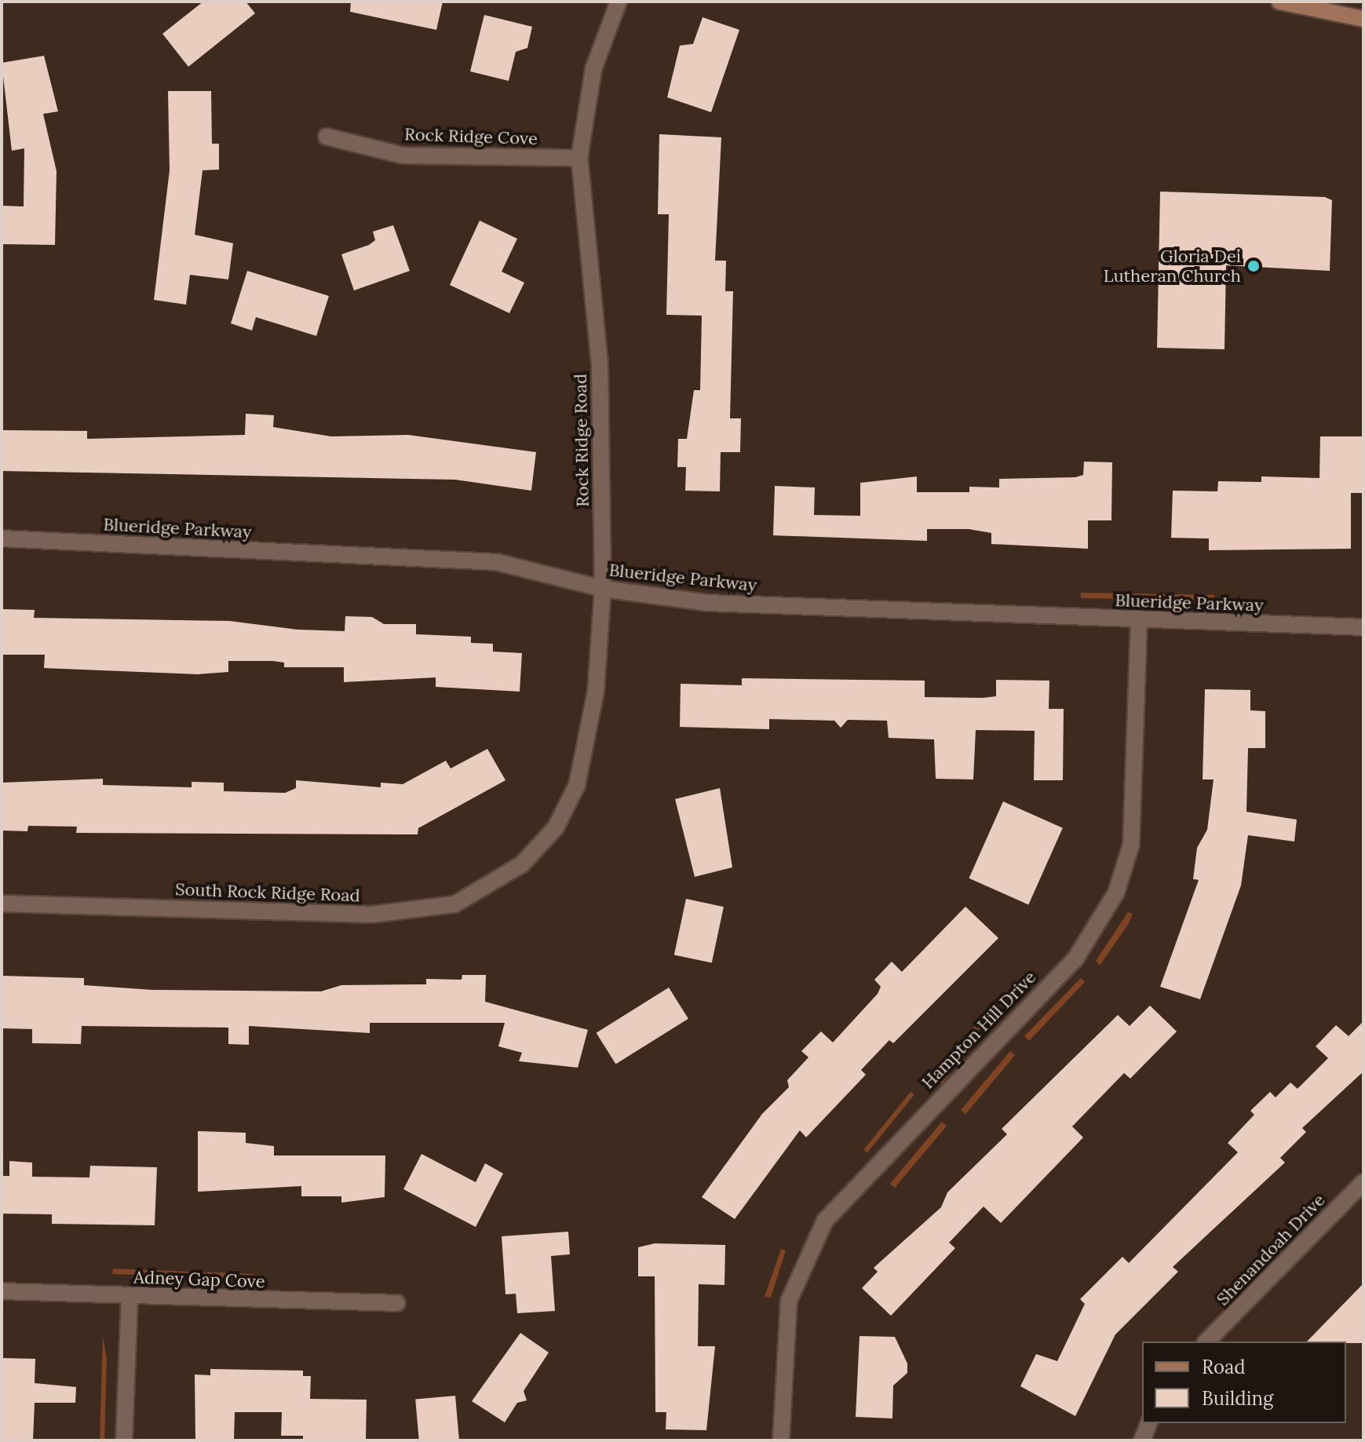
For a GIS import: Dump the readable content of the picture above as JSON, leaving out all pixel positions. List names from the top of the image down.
{
  "streets": {
    "street": [
      "Rock Ridge Cove",
      "Rock Ridge Road",
      "Blueridge Parkway",
      "South Rock Ridge Road",
      "Hampton Hill Drive",
      "Shenandoah Drive",
      "Adney Gap Cove"
    ]
  },
  "crossings": [
    ["Rock Ridge Cove", "Rock Ridge Road"],
    ["Rock Ridge Road", "Blueridge Parkway"],
    ["Rock Ridge Road", "South Rock Ridge Road"],
    ["Blueridge Parkway", "Hampton Hill Drive"]
  ],
  "places": ["Gloria Dei Lutheran Church"],
  "legend": ["Road", "Building"]
}
